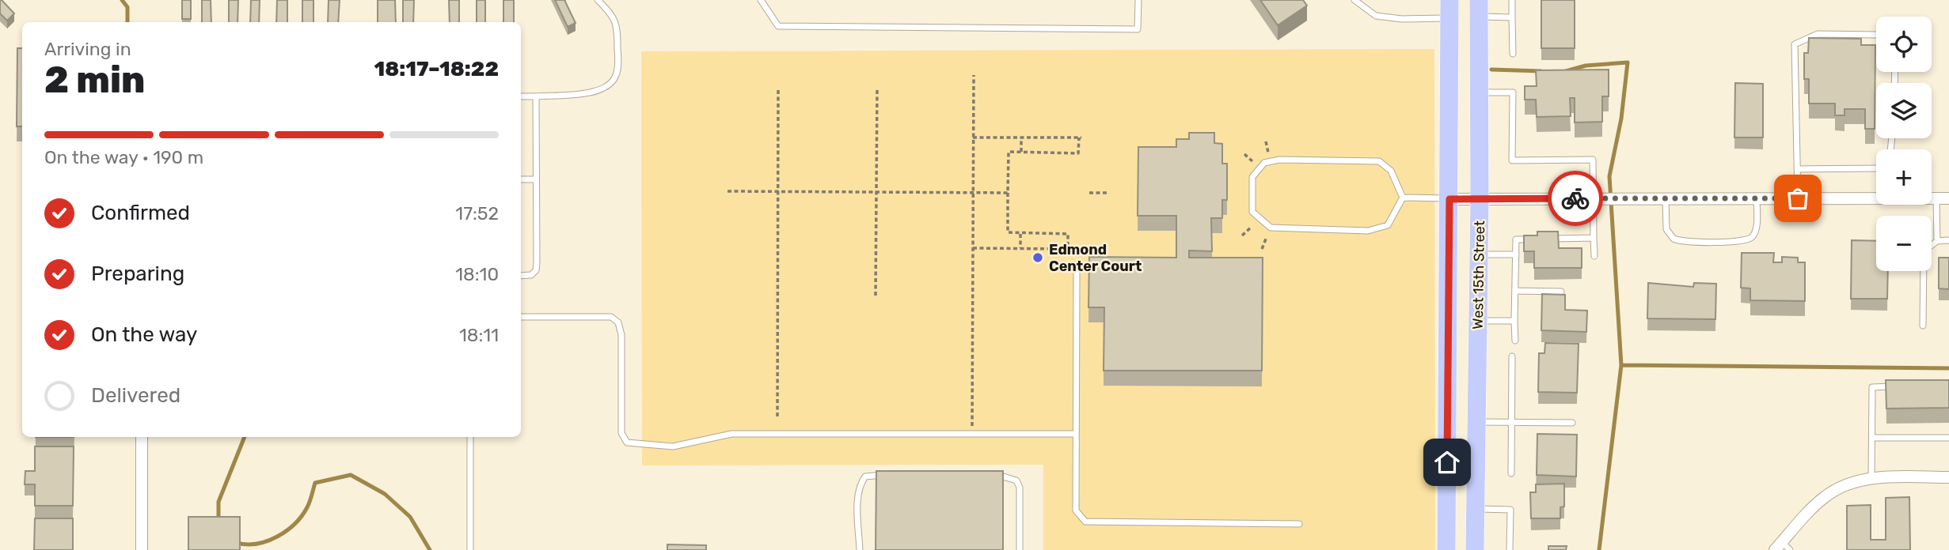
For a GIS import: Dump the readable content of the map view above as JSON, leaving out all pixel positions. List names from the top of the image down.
{
  "streets": {
    "main road": ["West 15th Street"]
  },
  "places": ["Edmond Center Court"],
  "page": {
    "map_buttons": ["+", "−"],
    "heading": ["2 min", "Arriving in", "18:17–18:22"],
    "bar": "On the way · 190 m",
    "list": [
      ["Confirmed", "17:52"],
      ["Preparing", "18:10"],
      ["On the way", "18:11"],
      "Delivered"
    ]
  }
}
